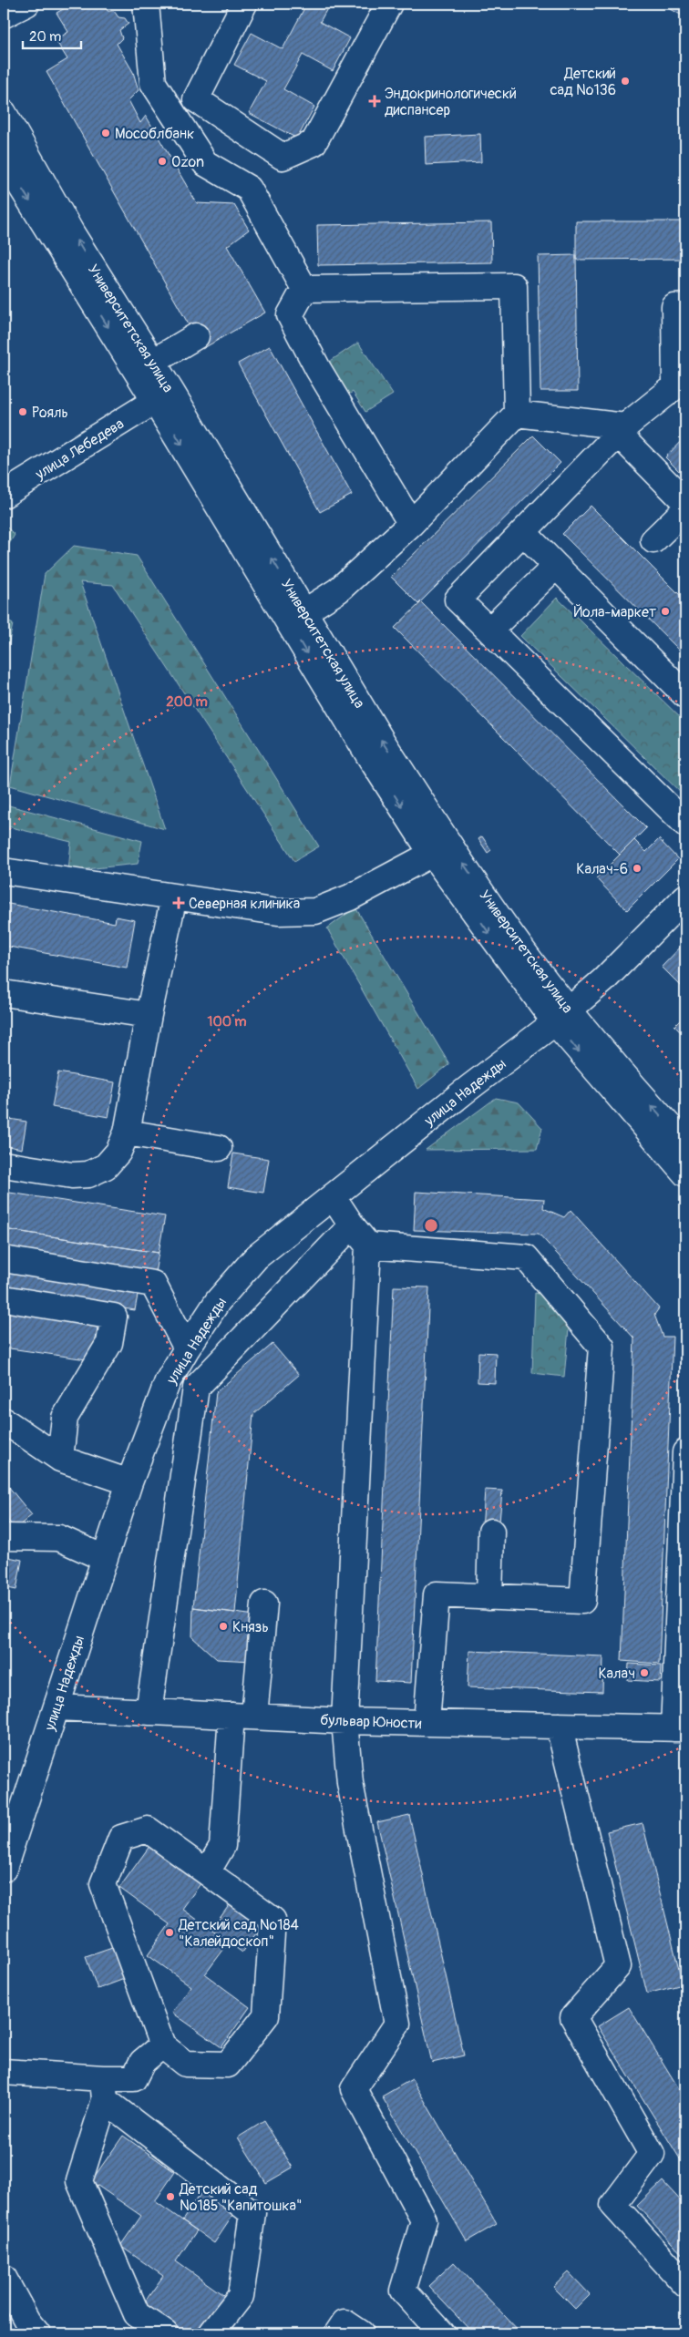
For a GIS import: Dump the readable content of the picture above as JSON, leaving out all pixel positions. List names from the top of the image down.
{
  "streets": {
    "street": [
      "Университетская улица",
      "улица Лебедева",
      "улица Надежды",
      "бульвар Юности"
    ]
  },
  "crossings": [
    ["Университетская улица", "улица Лебедева"],
    ["Университетская улица", "улица Надежды"],
    ["улица Надежды", "бульвар Юности"]
  ],
  "places": {
    "other": [
      "Детский сад №136",
      "Мособлбанк",
      "Ozon",
      "Рояль",
      "Йола-маркет",
      "Калач-6",
      "Князь",
      "Калач",
      "Детский сад №184 \"Калейдоскоп\"",
      "Детский сад №185 \"Капитошка\""
    ],
    "health": ["Эндокринологическй диспансер", "Северная клиника"]
  },
  "scale_bar": "20 m",
  "rings": ["200 m", "100 m"]
}
